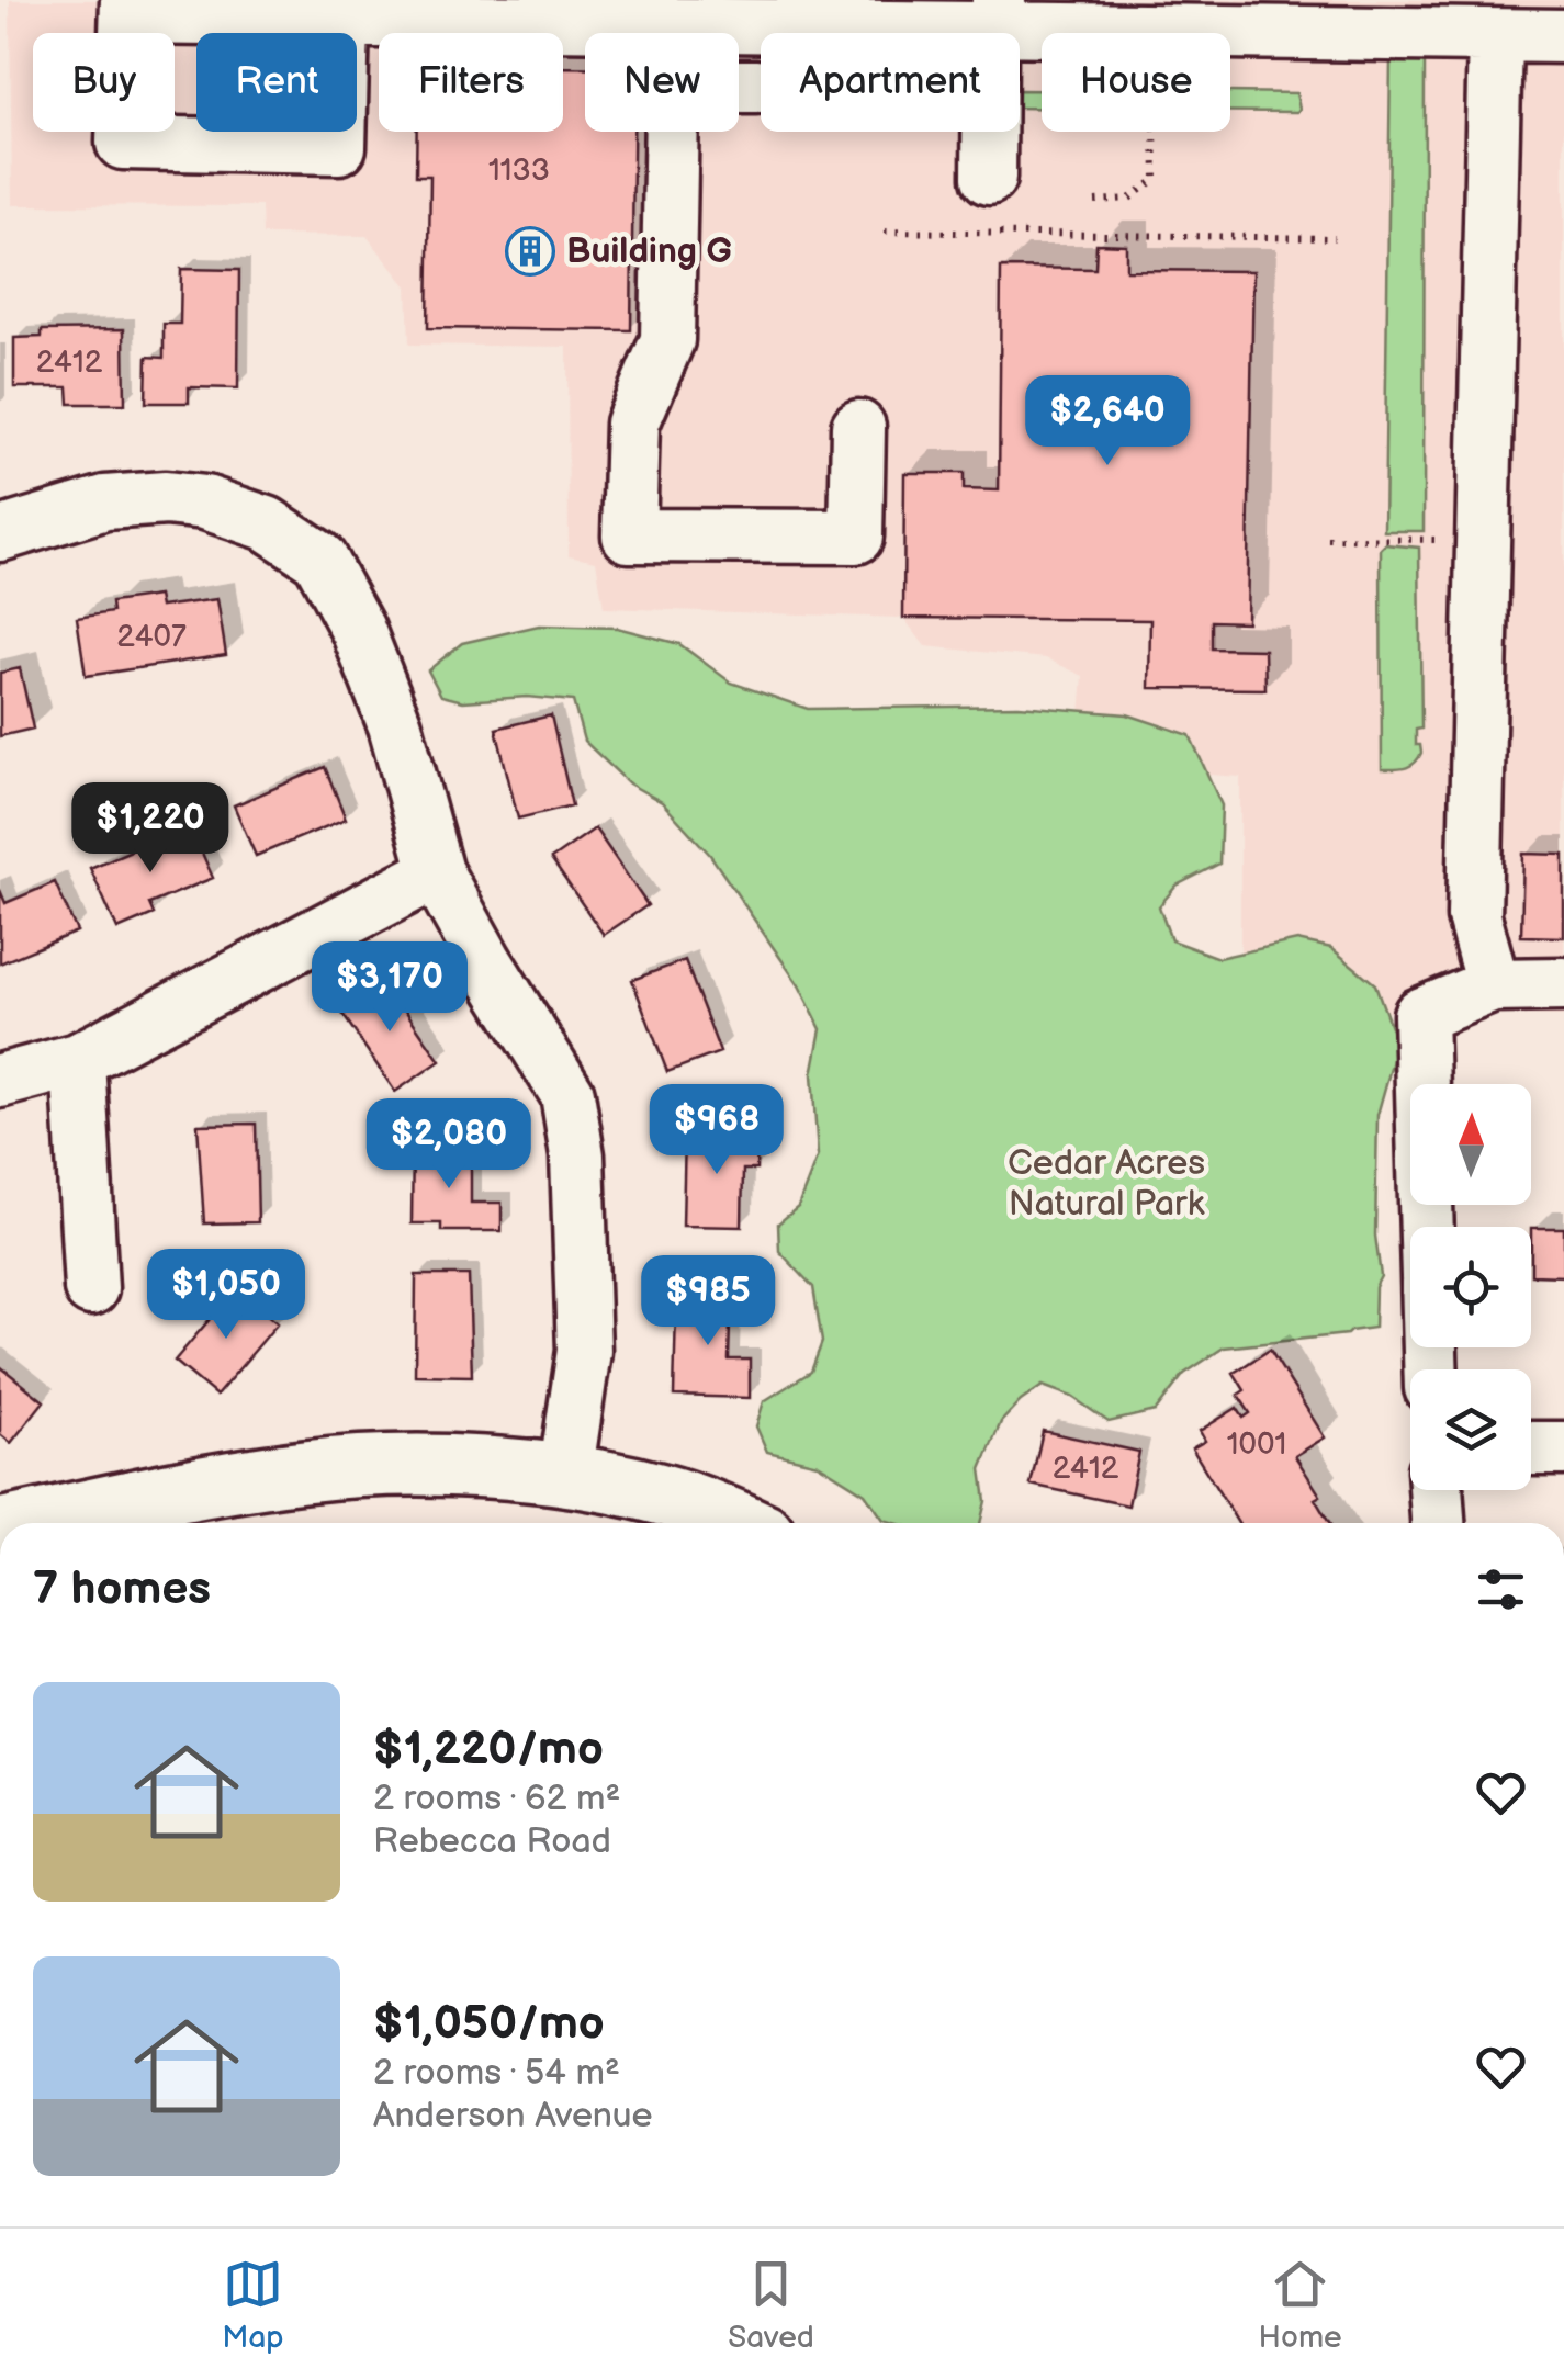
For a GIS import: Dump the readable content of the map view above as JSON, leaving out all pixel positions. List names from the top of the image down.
{
  "parks": ["Cedar Acres Natural Park"],
  "places": {
    "building": ["Building G"]
  },
  "house_numbers": [
    "1133",
    "2412",
    "2407",
    "1001",
    "2412"
  ],
  "north": "top",
  "page": {
    "chip": [
      "Buy",
      "Rent",
      "Filters",
      "New",
      "Apartment",
      "House"
    ],
    "price": [
      "$2,640",
      "$1,220",
      "$3,170",
      "$968",
      "$2,080",
      "$1,050",
      "$985"
    ],
    "heading": "7 homes",
    "list": [
      {
        "name": "$1,220/mo",
        "note": "2 rooms · 62 m² · Rebecca Road"
      },
      {
        "name": "$1,050/mo",
        "note": "2 rooms · 54 m² · Anderson Avenue"
      }
    ],
    "tabs": ["Map", "Saved", "Home"]
  }
}
